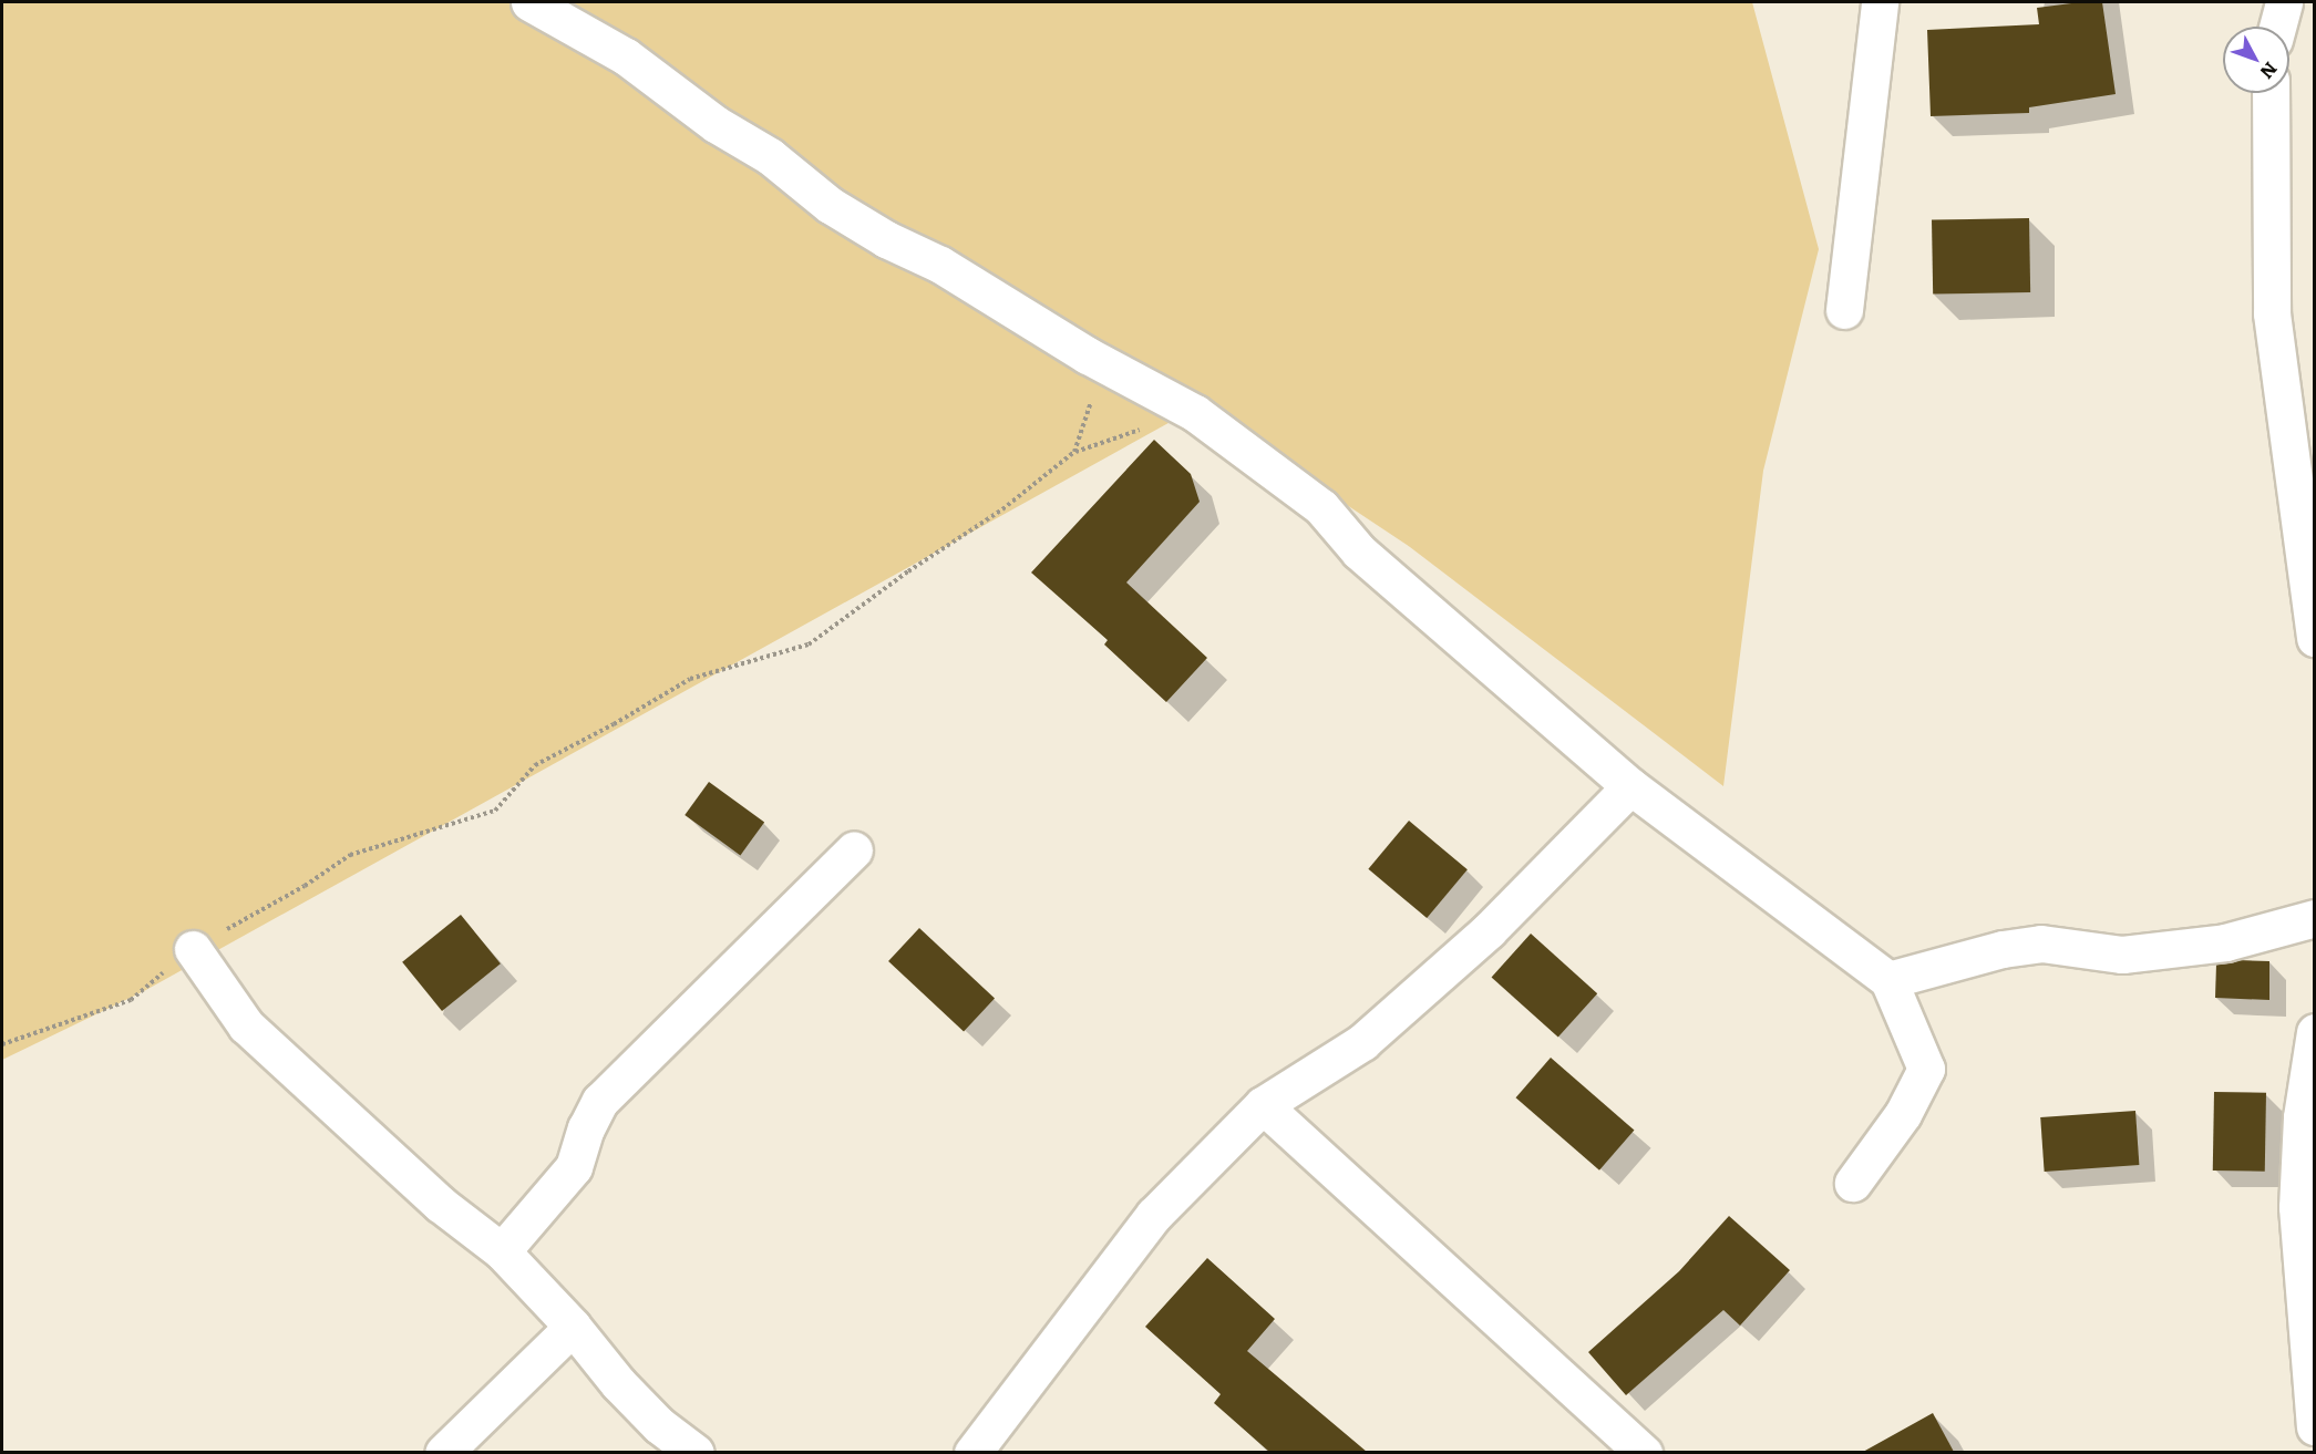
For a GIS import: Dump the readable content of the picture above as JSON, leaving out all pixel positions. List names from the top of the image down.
{
  "north": "bottom right"
}
